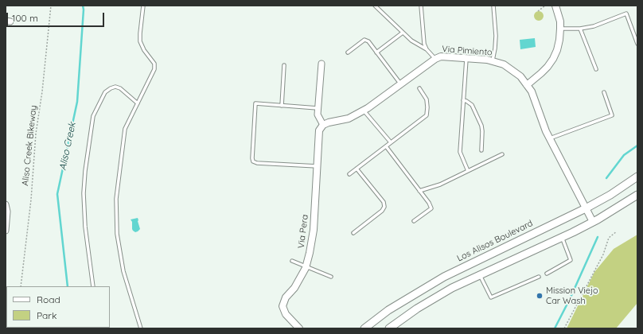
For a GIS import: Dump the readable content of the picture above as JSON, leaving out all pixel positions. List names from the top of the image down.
{
  "streets": {
    "main road": ["Los Alisos Boulevard"],
    "street": ["Via Pimiento", "Via Pera"],
    "path": ["Aliso Creek Bikeway"]
  },
  "crossings": [
    ["Via Pimiento", "Via Pera"],
    ["Via Pimiento", "Los Alisos Boulevard"]
  ],
  "water": ["Aliso Creek"],
  "places": ["Mission Viejo Car Wash"],
  "legend": ["Road", "Park"],
  "scale_bar": "100 m"
}
